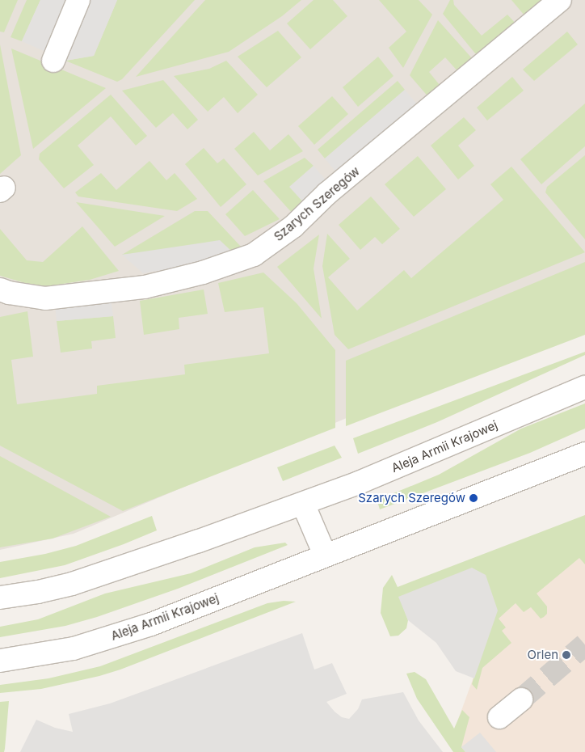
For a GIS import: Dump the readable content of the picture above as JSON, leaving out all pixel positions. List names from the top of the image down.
{
  "streets": {
    "street": ["Szarych Szeregów", "Aleja Armii Krajowej"]
  },
  "places": ["Szarych Szeregów", "Orlen"]
}
